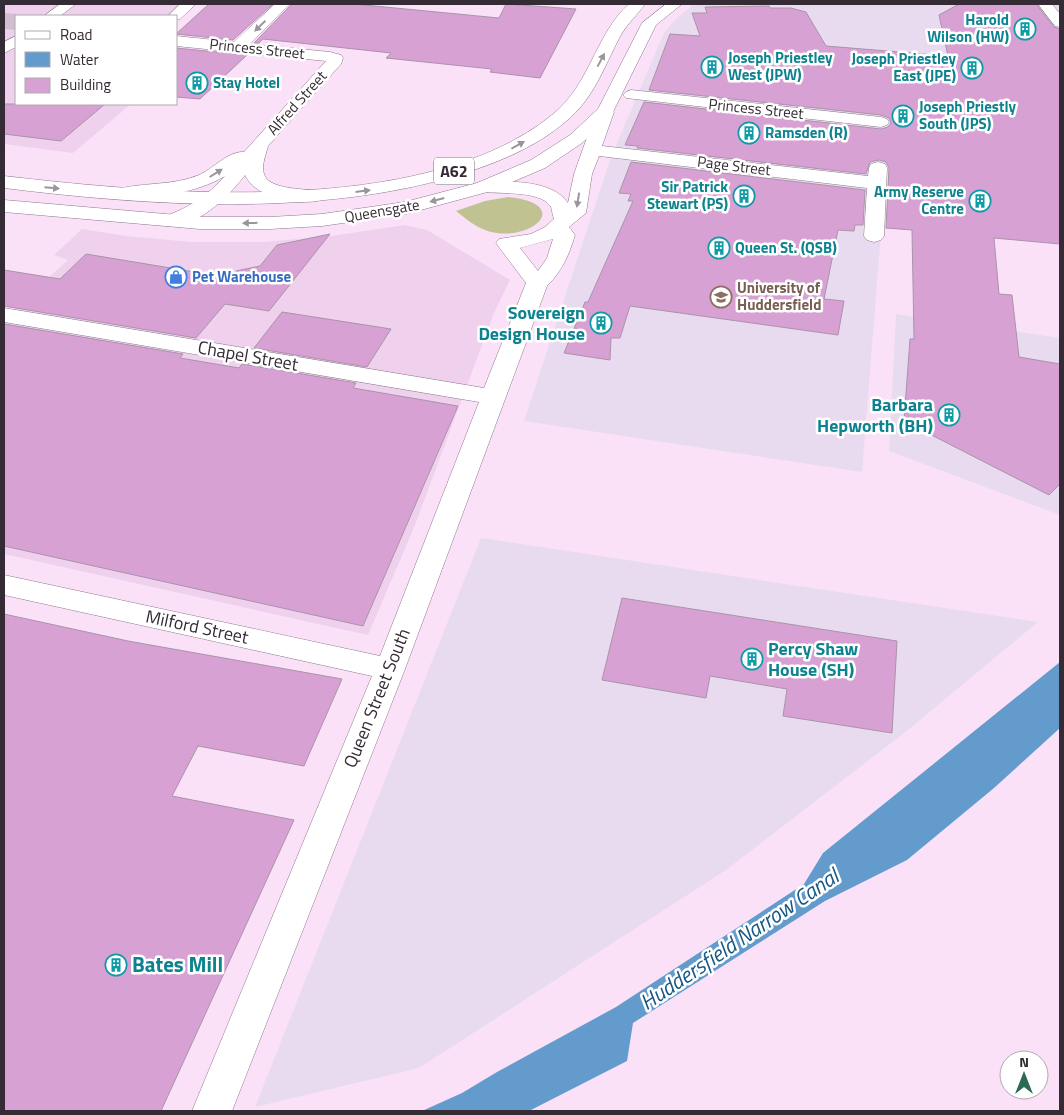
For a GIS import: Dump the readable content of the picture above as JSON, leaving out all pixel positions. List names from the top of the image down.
{
  "streets": {
    "main road": [
      "Princess Street",
      "Alfred Street",
      "Page Street",
      "A62",
      "Queensgate",
      "Chapel Street",
      "Milford Street",
      "Queen Street South"
    ]
  },
  "crossings": [
    ["Princess Street", "Alfred Street"],
    ["Alfred Street", "Queensgate"],
    ["Chapel Street", "Queen Street South"],
    ["Milford Street", "Queen Street South"]
  ],
  "water": ["Huddersfield Narrow Canal"],
  "places": {
    "building": [
      "Harold Wilson (HW)",
      "Joseph Priestley West (JPW)",
      "Joseph Priestley East (JPE)",
      "Stay Hotel",
      "Joseph Priestly South (JPS)",
      "Ramsden (R)",
      "Sir Patrick Stewart (PS)",
      "Army Reserve Centre",
      "Queen St. (QSB)",
      "Sovereign Design House",
      "Barbara Hepworth (BH)",
      "Percy Shaw House (SH)",
      "Bates Mill"
    ],
    "shop": ["Pet Warehouse"],
    "school or university": ["University of Huddersfield"]
  },
  "legend": ["Road", "Water", "Building"],
  "north": "top"
}
